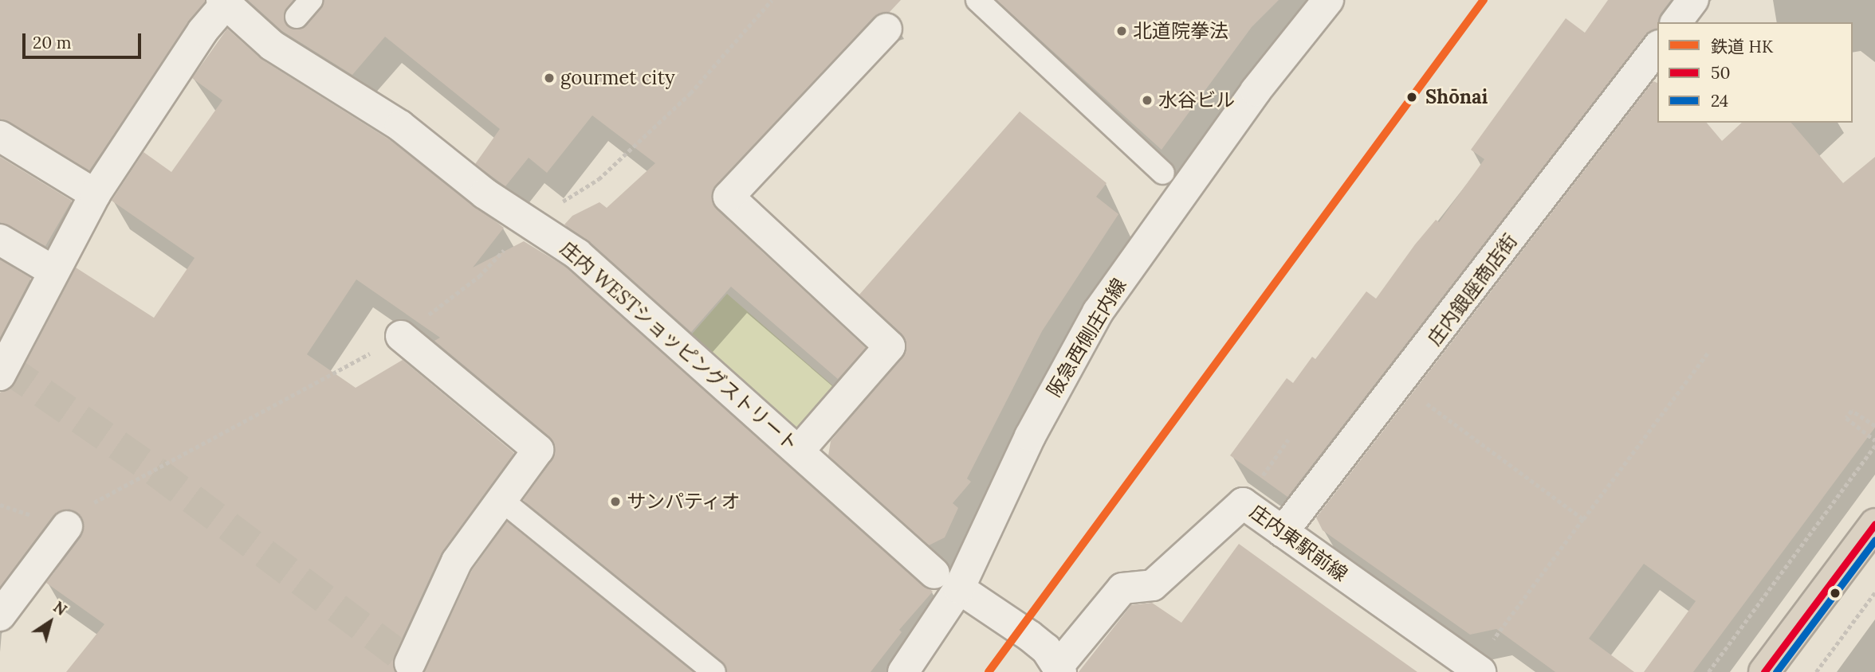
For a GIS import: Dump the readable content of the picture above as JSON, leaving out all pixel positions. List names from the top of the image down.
{
  "streets": {
    "street": [
      "庄内銀座商店街",
      "阪急西側庄内線",
      "庄内 WESTショッピングストリート",
      "庄内東駅前線"
    ]
  },
  "crossings": [
    ["庄内銀座商店街", "庄内東駅前線"],
    ["阪急西側庄内線", "庄内 WESTショッピングストリート"],
    ["庄内 WESTショッピングストリート", "庄内東駅前線"]
  ],
  "places": [
    "北道院拳法",
    "gourmet city",
    "Shōnai",
    "水谷ビル",
    "サンパティオ"
  ],
  "lines": ["rail line HK", "transit line 50", "transit line 24"],
  "legend": ["鉄道 HK", "50", "24"],
  "scale_bar": "20 m",
  "north": "top right"
}
